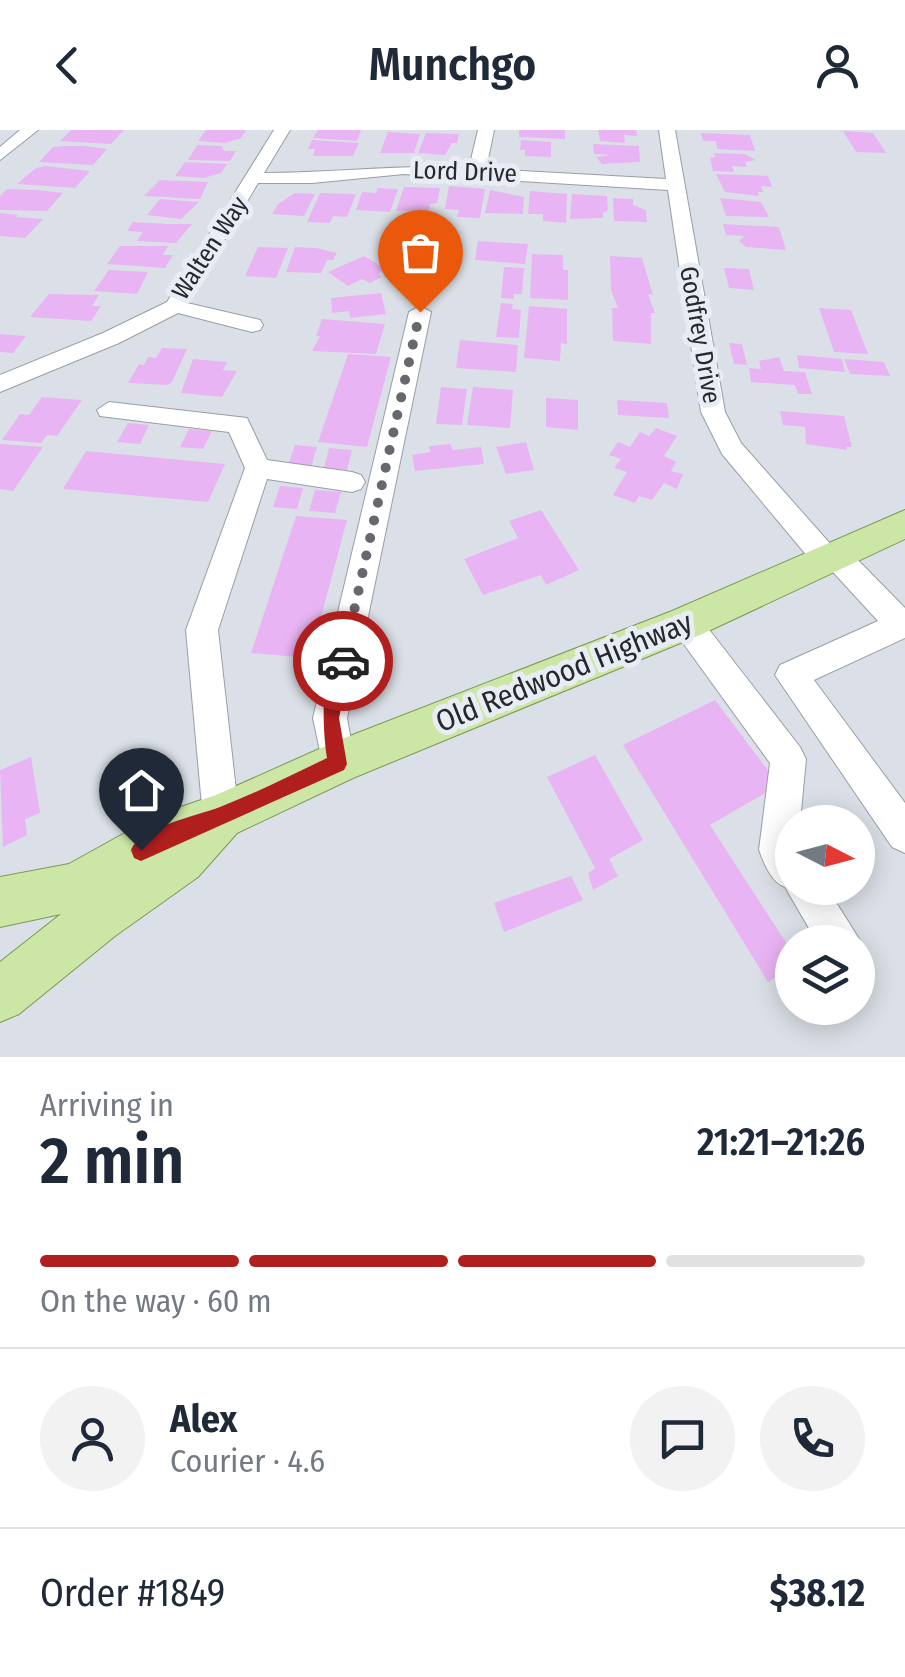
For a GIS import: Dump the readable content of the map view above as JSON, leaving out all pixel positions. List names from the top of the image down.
{
  "streets": {
    "main road": ["Old Redwood Highway"],
    "street": ["Lord Drive", "Walten Way", "Godfrey Drive"]
  },
  "crossings": [
    ["Lord Drive", "Walten Way"],
    ["Lord Drive", "Godfrey Drive"],
    ["Godfrey Drive", "Old Redwood Highway"]
  ],
  "north": "right",
  "page": {
    "header": "Munchgo",
    "heading": ["2 min", "Arriving in", "21:21–21:26"],
    "panel": [
      "Alex",
      "Courier · 4.6",
      "Order #1849",
      "$38.12"
    ],
    "bar": "On the way · 60 m"
  }
}
